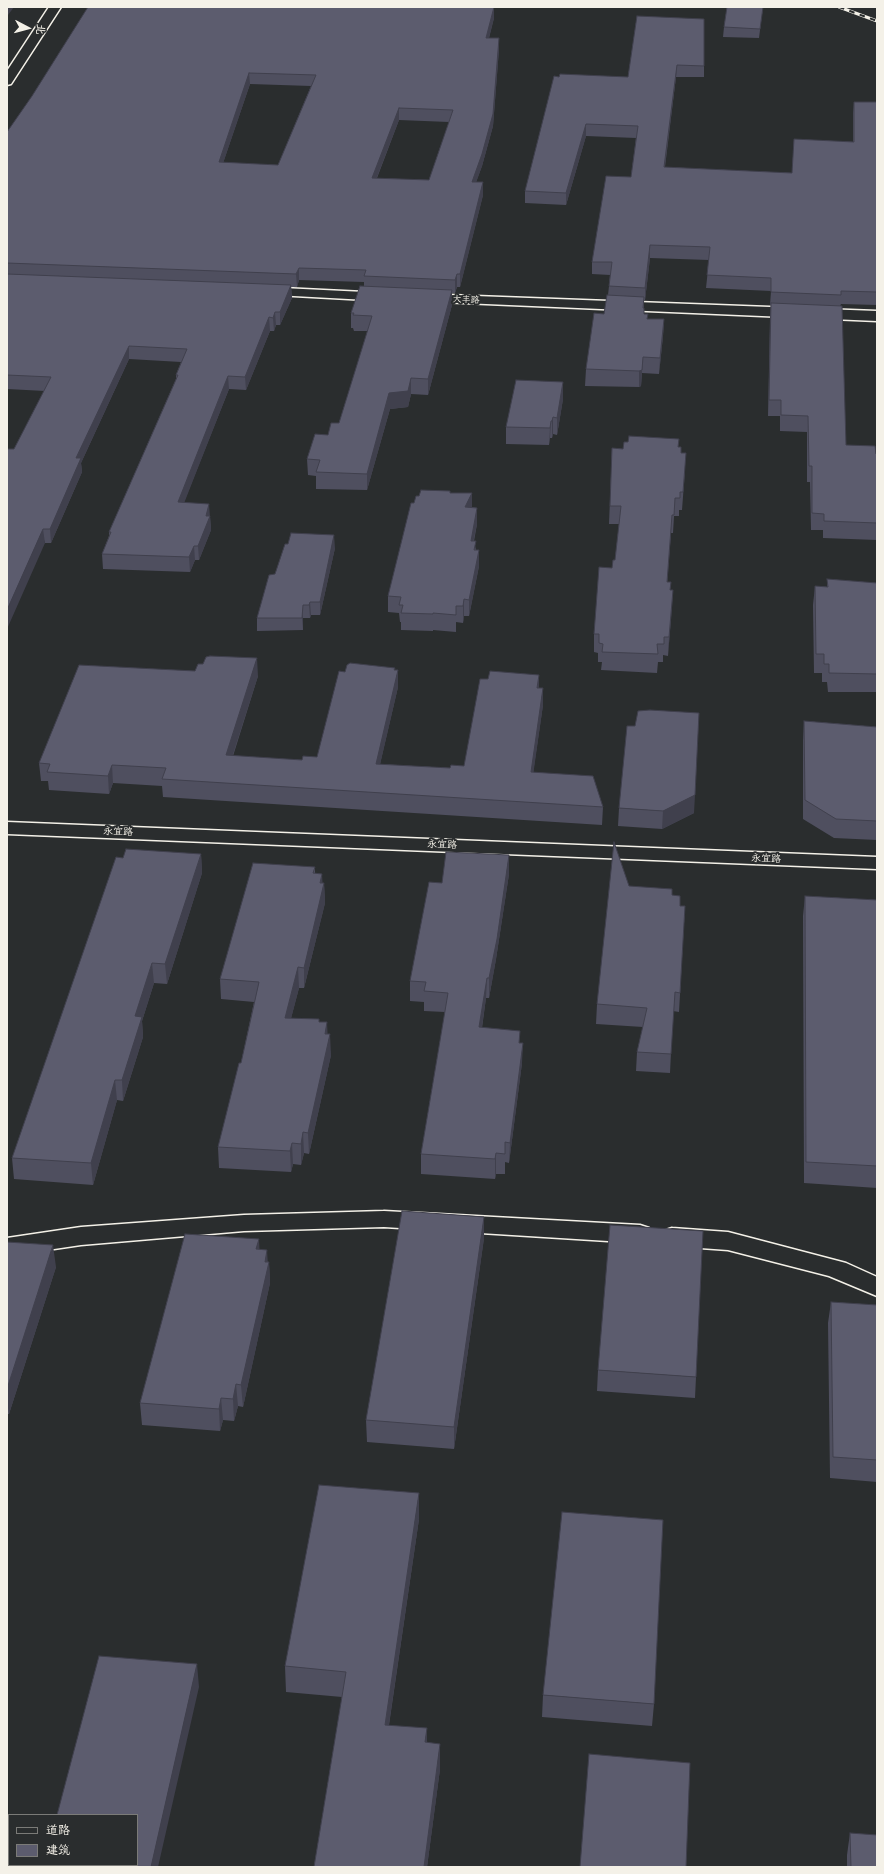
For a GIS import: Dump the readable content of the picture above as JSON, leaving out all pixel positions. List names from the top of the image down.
{
  "streets": {
    "street": ["大丰路", "永宜路"]
  },
  "legend": ["道路", "建筑"],
  "north": "right"
}
